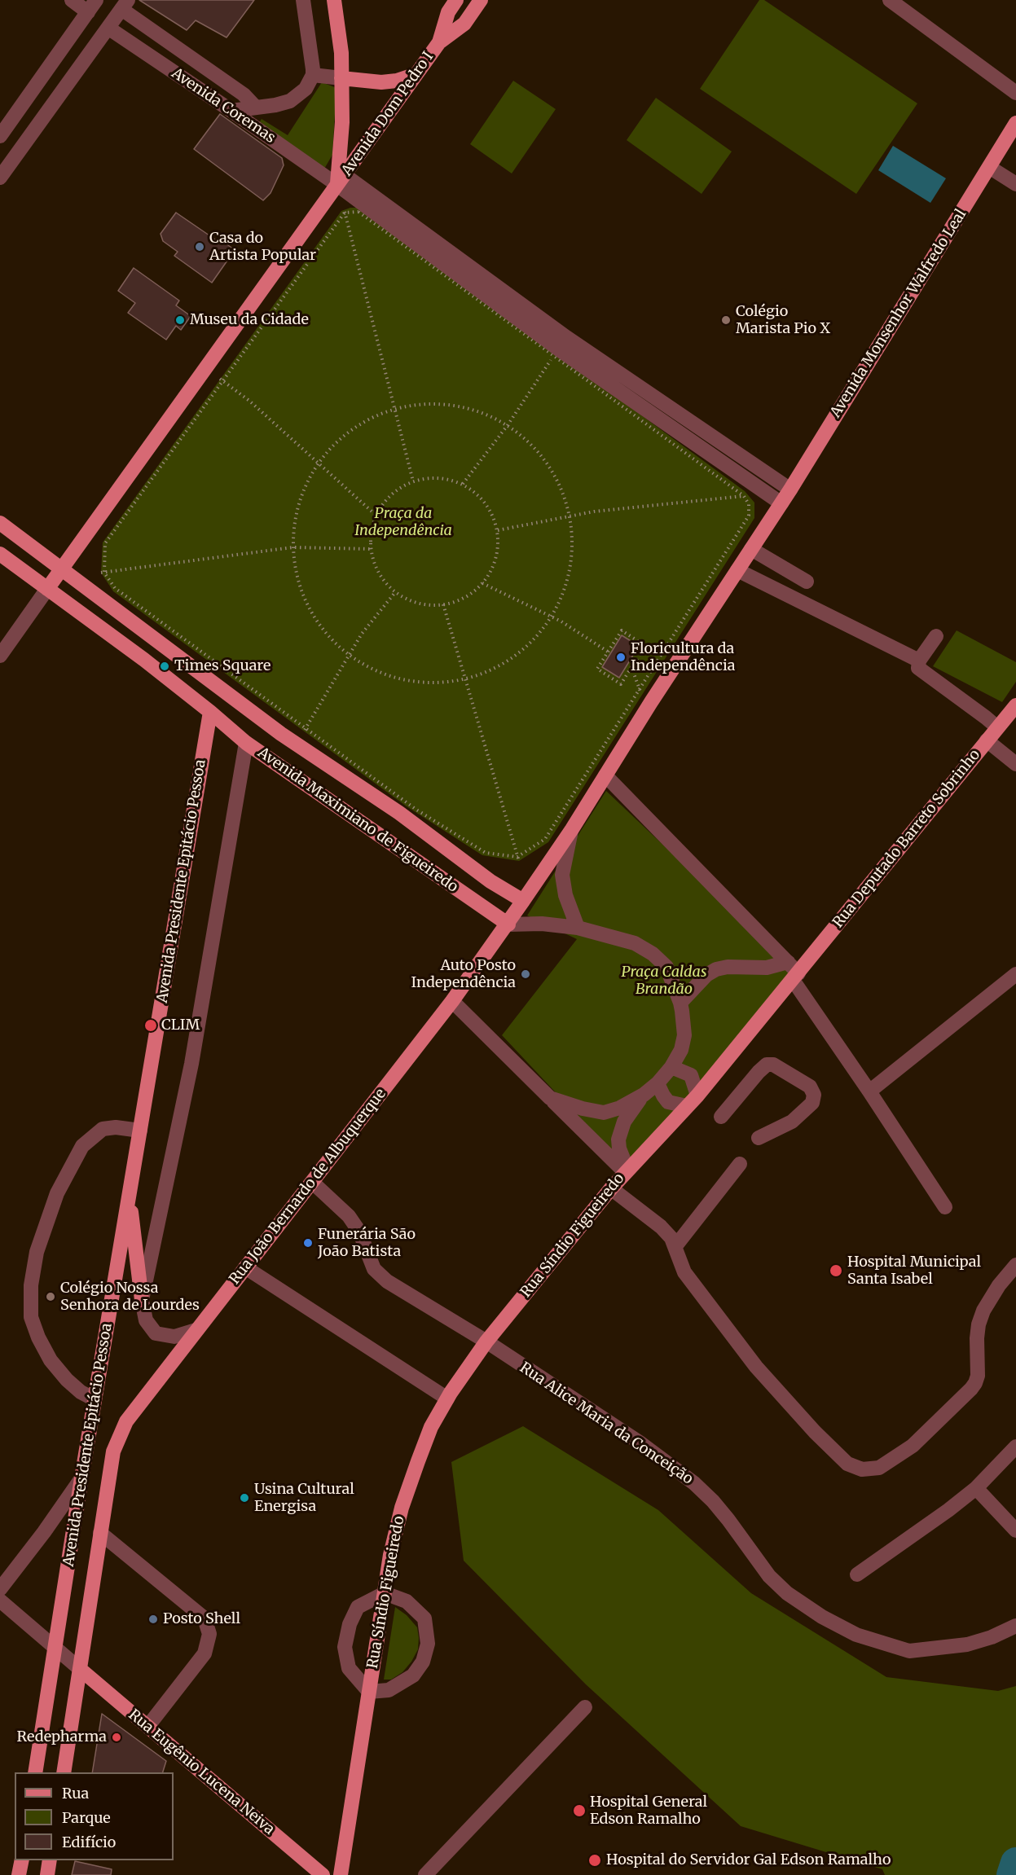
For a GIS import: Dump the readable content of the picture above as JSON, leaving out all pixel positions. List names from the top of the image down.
{
  "streets": {
    "main road": [
      "Avenida Dom Pedro I",
      "Avenida Monsenhor Walfredo Leal",
      "Avenida Maximiano de Figueiredo",
      "Rua Deputado Barreto Sobrinho",
      "Avenida Presidente Epitácio Pessoa",
      "Rua João Bernardo de Albuquerque",
      "Rua Síndio Figueiredo",
      "Rua Eugênio Lucena Neiva"
    ],
    "street": ["Avenida Coremas", "Rua Alice Maria da Conceição"]
  },
  "crossings": [
    ["Avenida Coremas", "Avenida Dom Pedro I"],
    ["Avenida Maximiano de Figueiredo", "Avenida Presidente Epitácio Pessoa"],
    ["Avenida Maximiano de Figueiredo", "Rua João Bernardo de Albuquerque"],
    ["Avenida Presidente Epitácio Pessoa", "Rua João Bernardo de Albuquerque"],
    ["Avenida Presidente Epitácio Pessoa", "Rua Eugênio Lucena Neiva"],
    ["Rua João Bernardo de Albuquerque", "Rua Alice Maria da Conceição"],
    ["Rua Síndio Figueiredo", "Rua Alice Maria da Conceição"]
  ],
  "parks": ["Praça da Independência", "Praça Caldas Brandão"],
  "places": [
    "Casa do Artista Popular",
    "Museu da Cidade",
    "Colégio Marista Pio X",
    "Floricultura da Independência",
    "Times Square",
    "Auto Posto Independência",
    "CLIM",
    "Funerária São João Batista",
    "Hospital Municipal Santa Isabel",
    "Colégio Nossa Senhora de Lourdes",
    "Usina Cultural Energisa",
    "Posto Shell",
    "Redepharma",
    "Hospital General Edson Ramalho",
    "Hospital do Servidor Gal Edson Ramalho"
  ],
  "legend": ["Rua", "Parque", "Edifício"]
}
